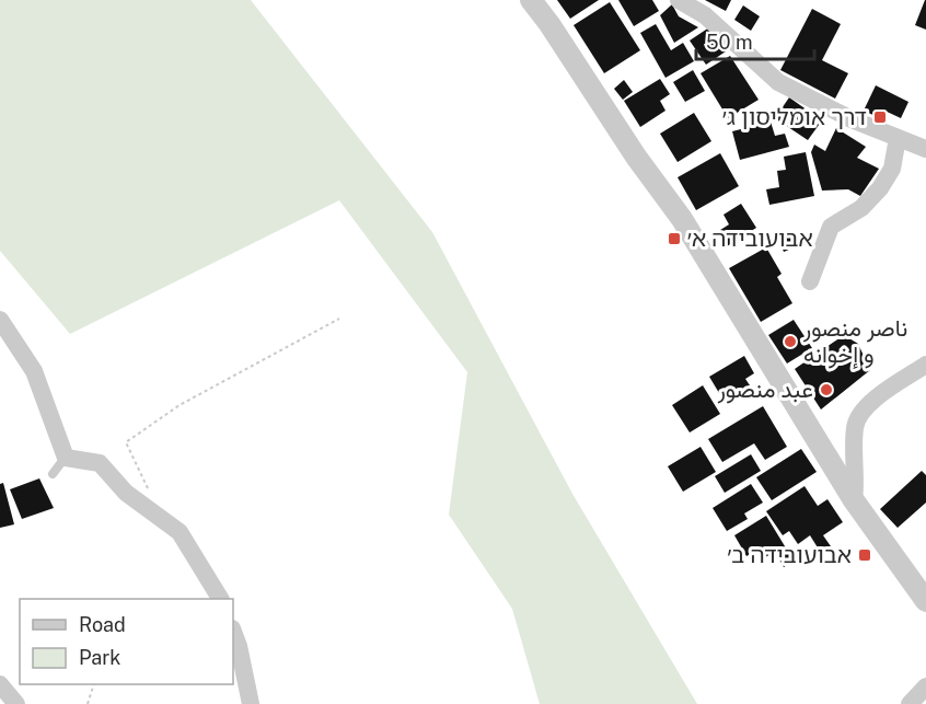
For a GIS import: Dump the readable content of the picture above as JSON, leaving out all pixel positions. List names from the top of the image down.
{
  "places": {
    "transit": ["דרך אומליסון ג׳", "אבועובידה א׳", "אבועובידה ב׳"],
    "other": ["ناصر منصور و إخوانه", "عبد منصور"]
  },
  "legend": ["Road", "Park"],
  "scale_bar": "50 m"
}
